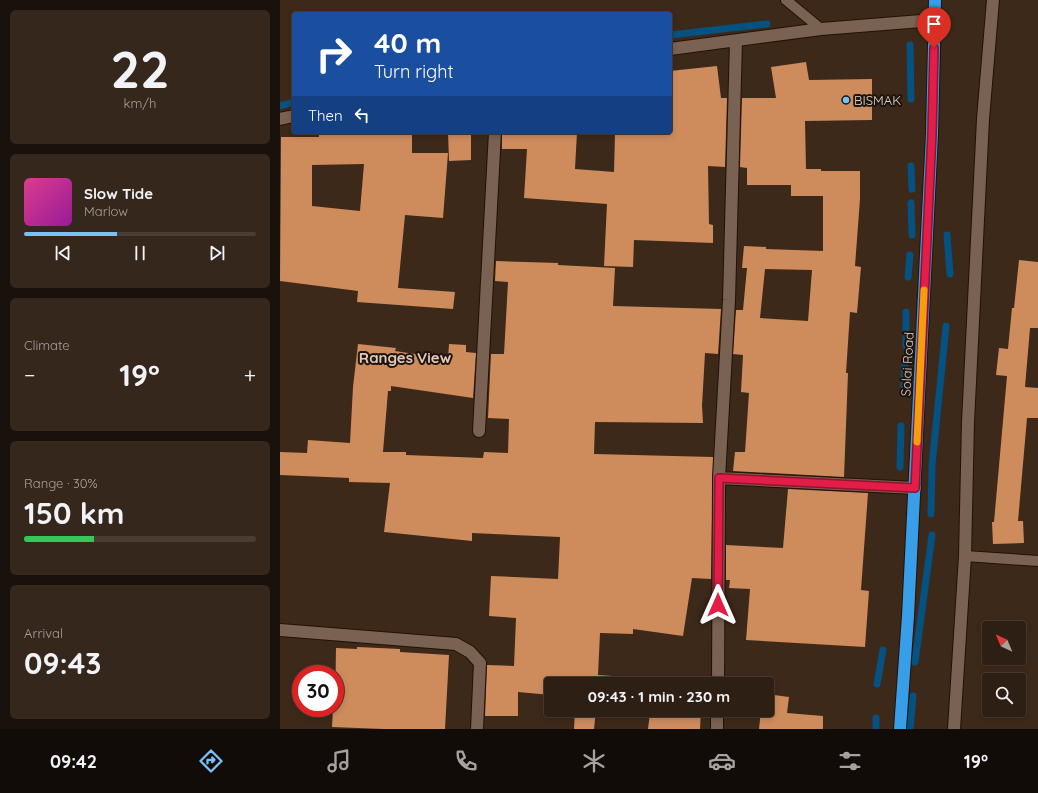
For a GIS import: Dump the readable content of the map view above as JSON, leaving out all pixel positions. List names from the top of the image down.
{
  "streets": {
    "highway": ["Solai Road"]
  },
  "districts": ["Ranges View"],
  "places": ["BISMAK"],
  "north": "top left",
  "page": {
    "tile": [
      ["22", "km/h"],
      "Climate",
      ["Range · 30%", "150 km"],
      ["Arrival", "09:43"]
    ],
    "turn": ["40 m", "Turn right"],
    "then": "Then",
    "song": ["Slow Tide", "Marlow"],
    "heat": ["−", "19°", "+"],
    "limit": "30",
    "trip": "09:43 · 1 min · 230 m",
    "tabs": ["09:42", "19°"]
  }
}
